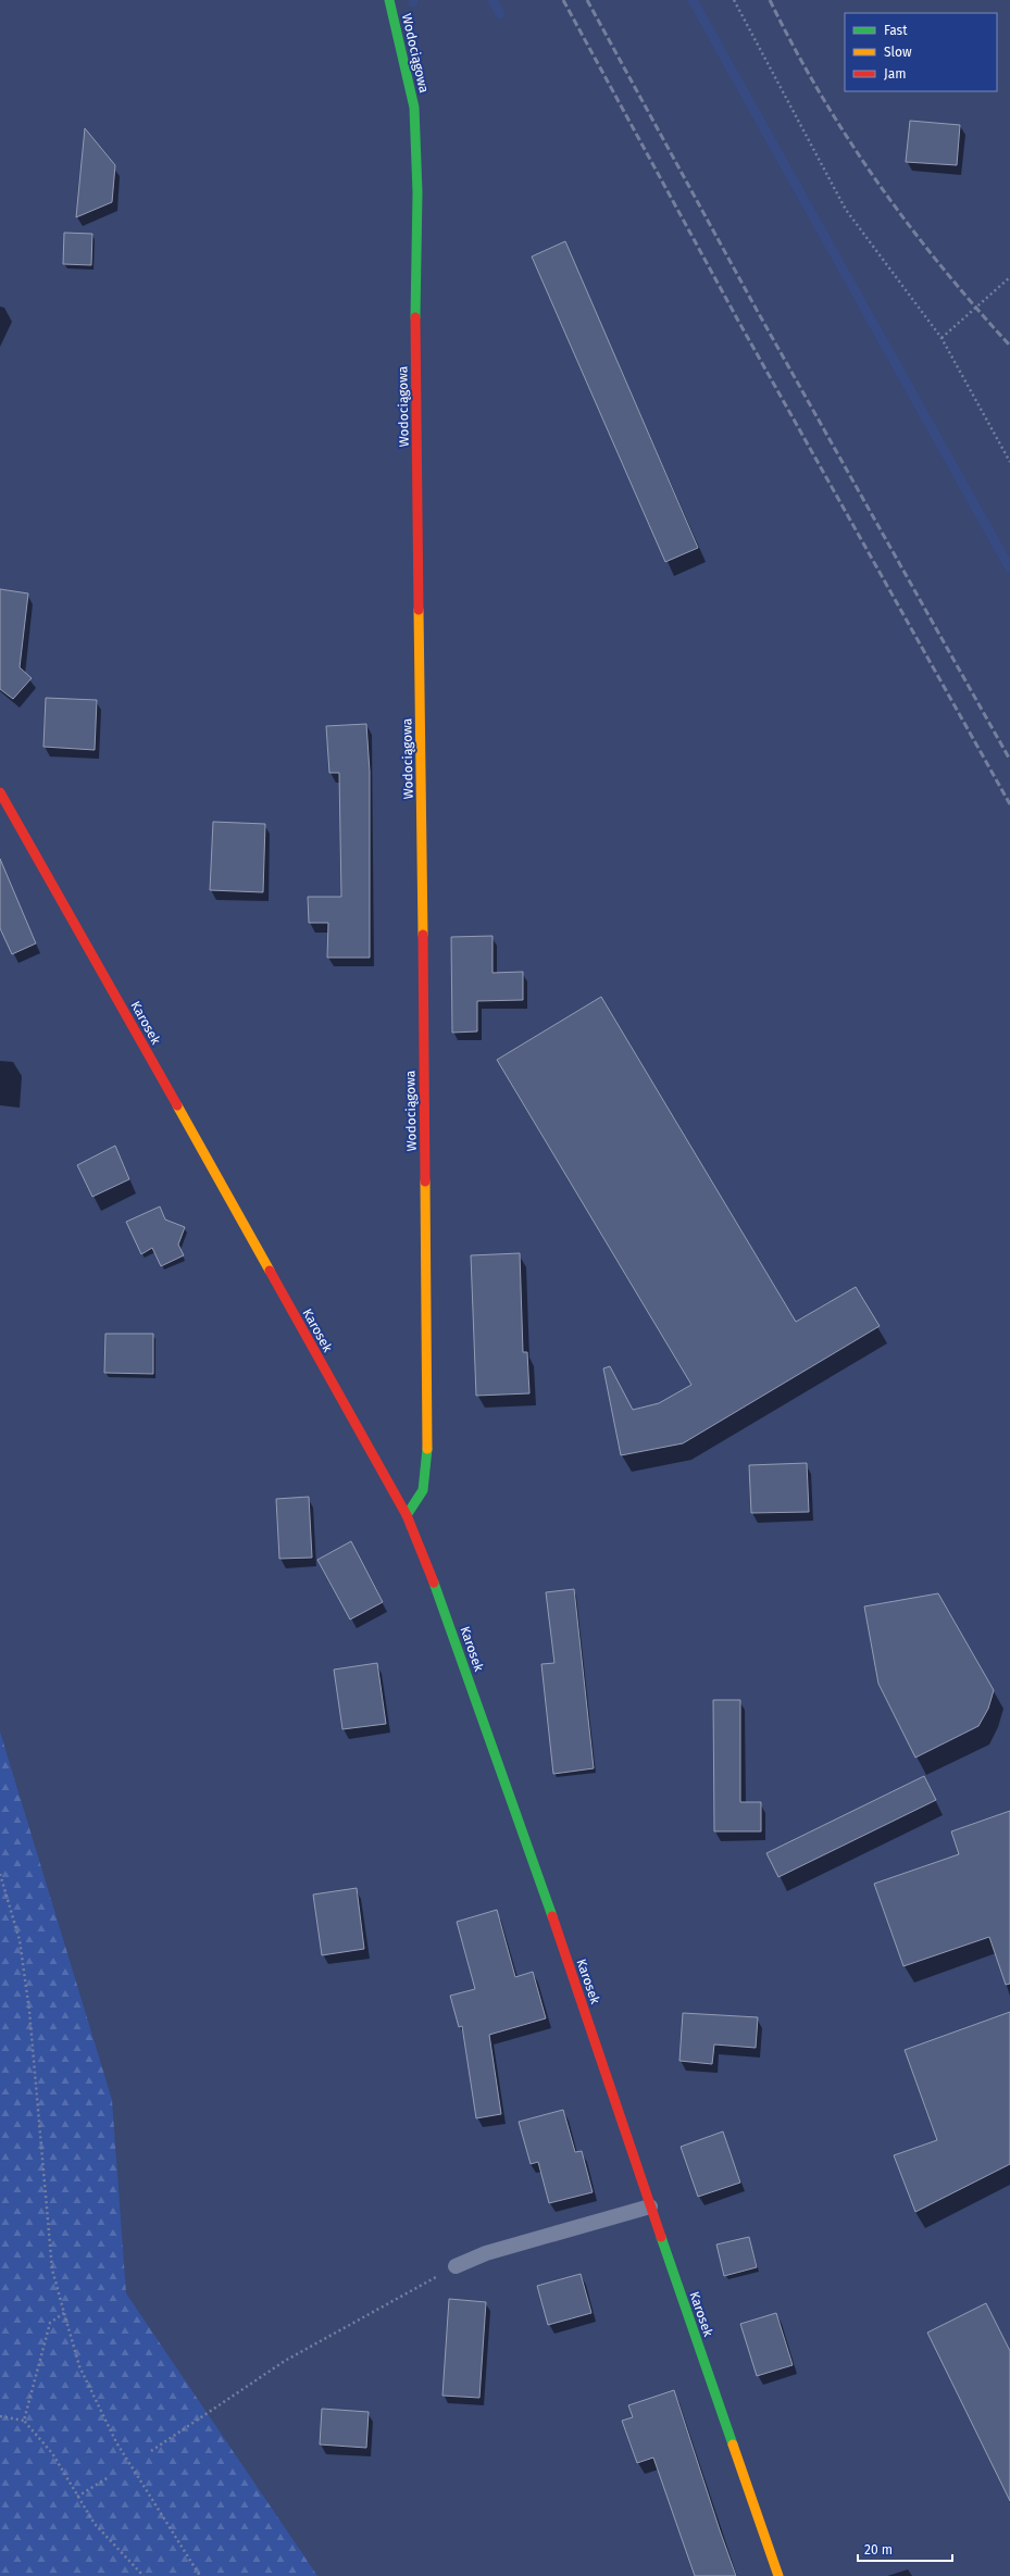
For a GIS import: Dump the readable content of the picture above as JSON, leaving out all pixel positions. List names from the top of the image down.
{
  "streets": {
    "street": ["Wodociągowa", "Karosek"]
  },
  "crossings": [
    ["Wodociągowa", "Karosek"]
  ],
  "legend": ["Fast", "Slow", "Jam"],
  "scale_bar": "20 m"
}
